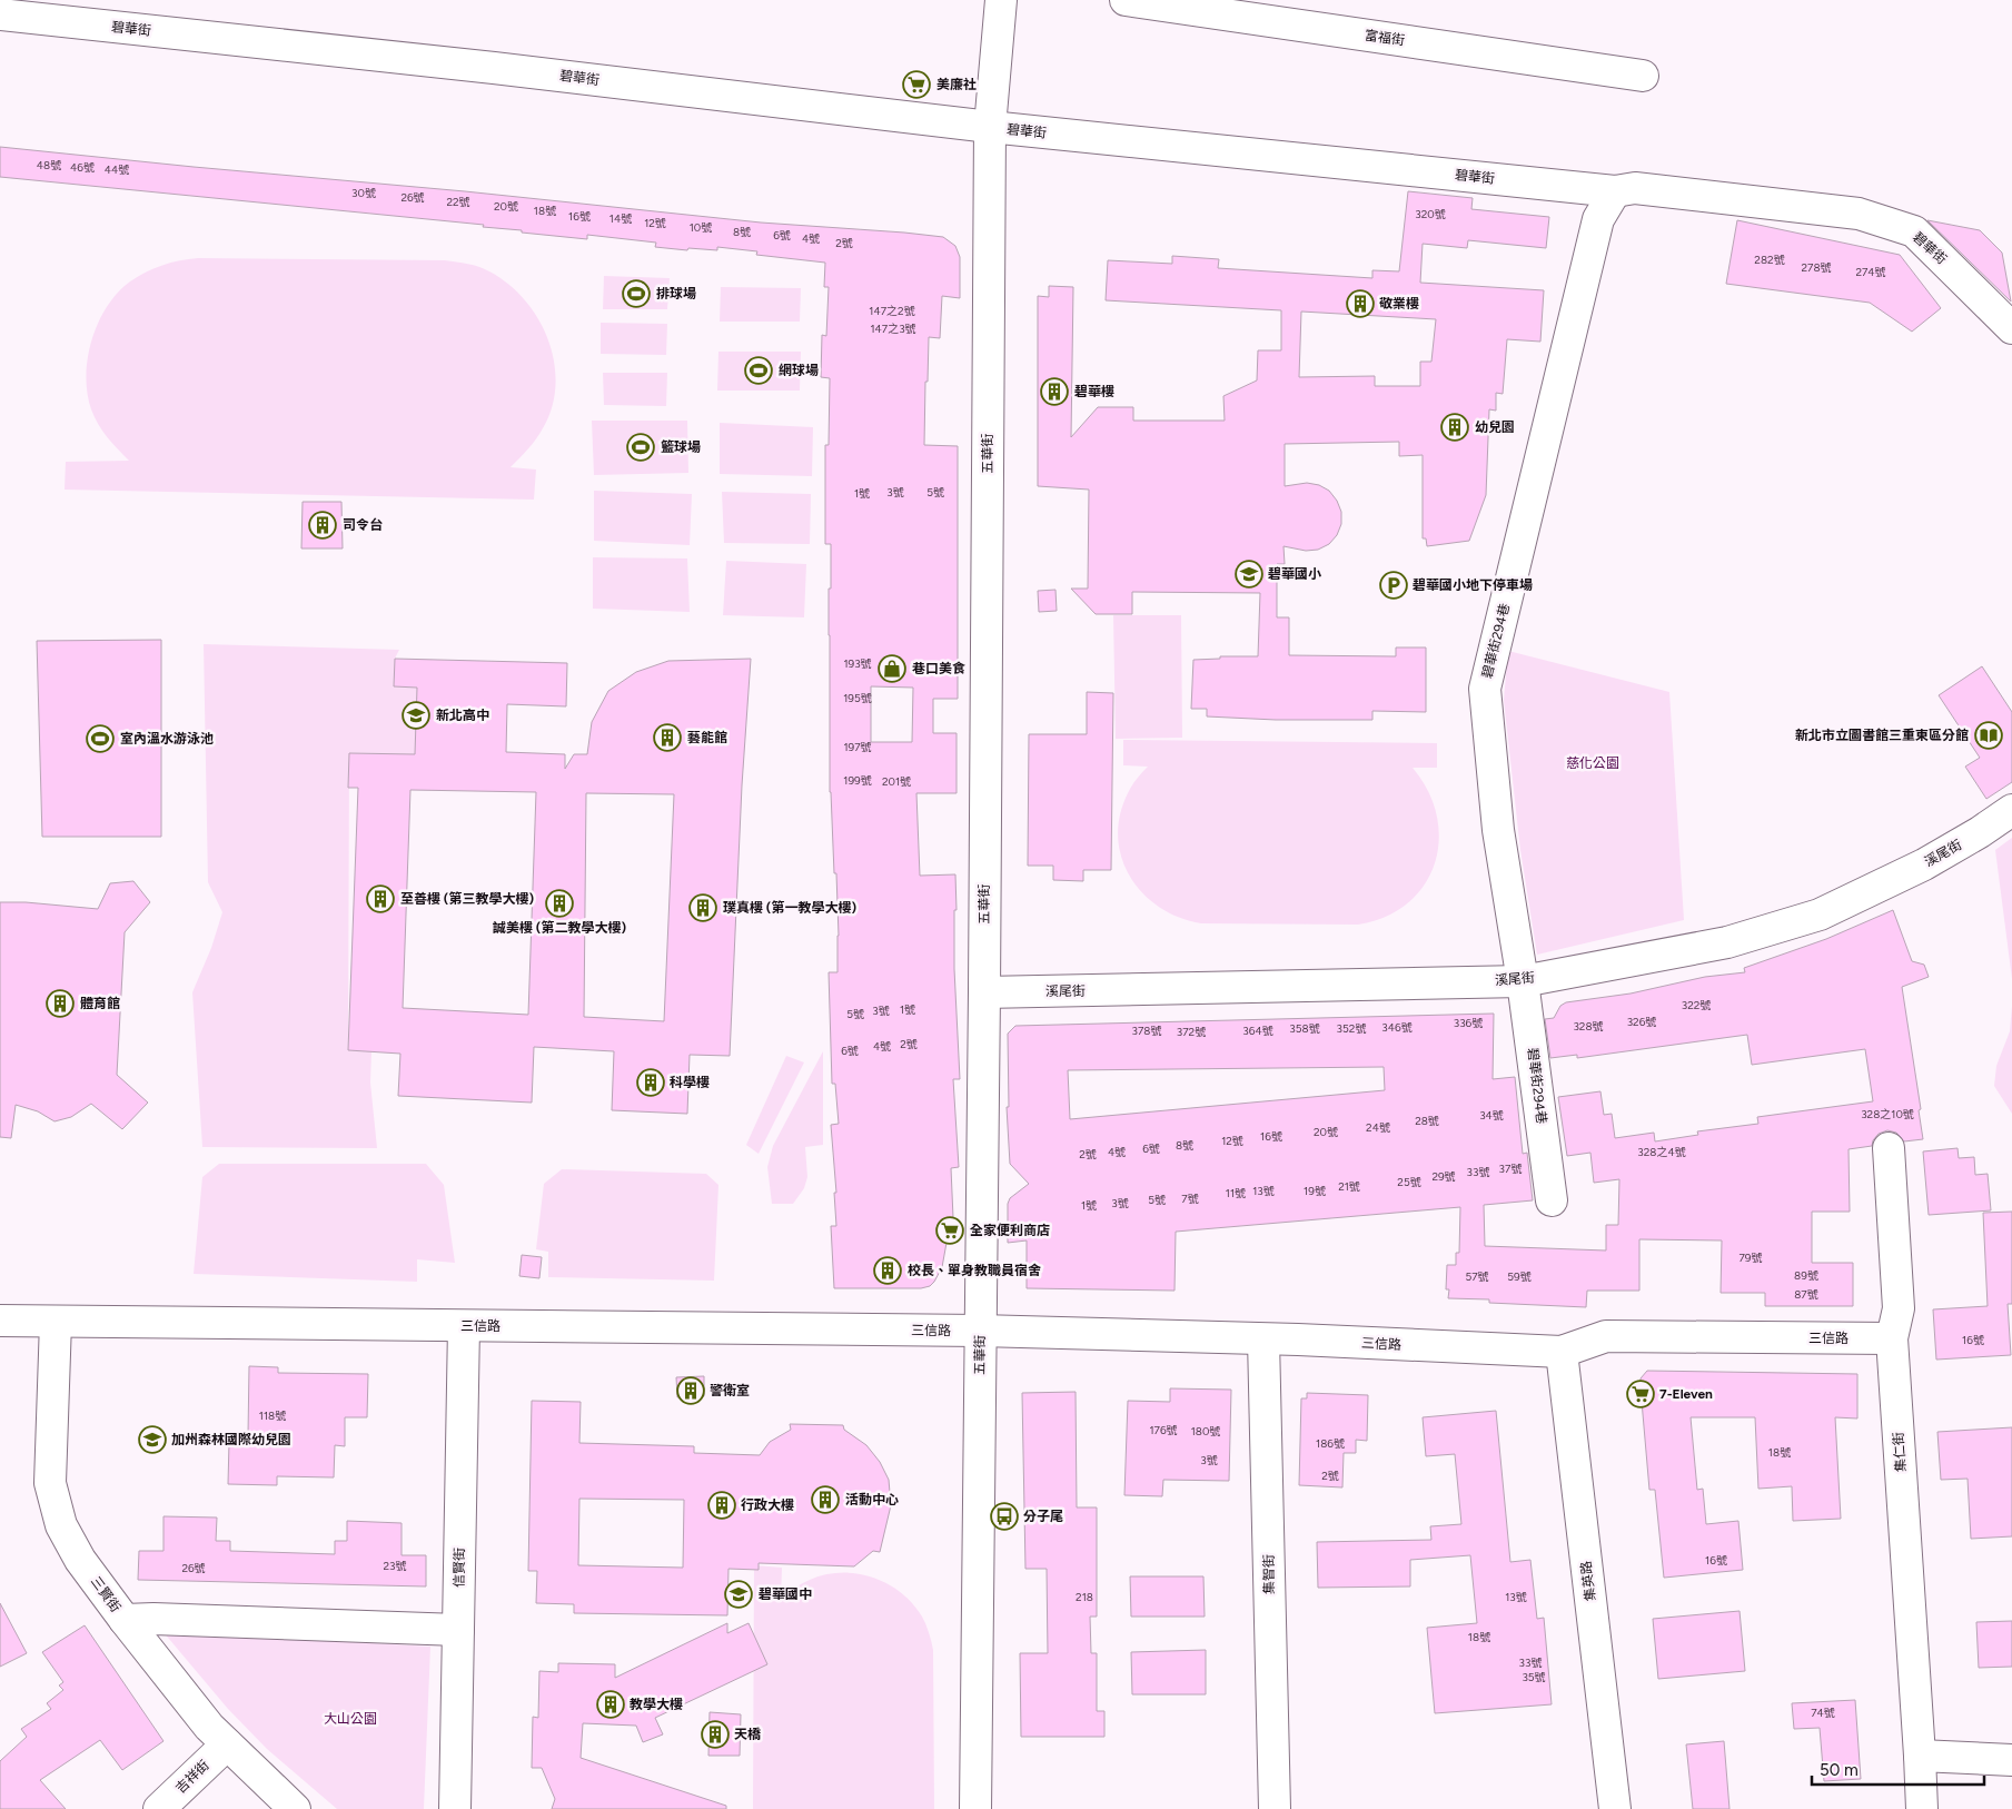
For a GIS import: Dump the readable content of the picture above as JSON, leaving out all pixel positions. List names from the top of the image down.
{
  "streets": {
    "street": [
      "碧華街",
      "富福街",
      "五華街",
      "碧華街294巷",
      "溪尾街",
      "三信路",
      "集仁街",
      "信賢街",
      "集智街",
      "集英路",
      "三賢街",
      "吉祥街"
    ]
  },
  "crossings": [
    ["碧華街", "五華街"],
    ["碧華街", "碧華街294巷"],
    ["五華街", "溪尾街"],
    ["五華街", "三信路"],
    ["碧華街294巷", "溪尾街"],
    ["三信路", "集仁街"],
    ["三信路", "信賢街"],
    ["三信路", "集智街"],
    ["三信路", "集英路"],
    ["三信路", "三賢街"],
    ["三賢街", "吉祥街"]
  ],
  "parks": ["慈化公園", "大山公園"],
  "places": {
    "supermarket": ["美廉社", "全家便利商店", "7-Eleven"],
    "sports": [
      "排球場",
      "網球場",
      "籃球場",
      "室內溫水游泳池"
    ],
    "building": [
      "敬業樓",
      "碧華樓",
      "幼兒園",
      "司令台",
      "藝能館",
      "至善樓 (第三教學大樓)",
      "誠美樓 (第二教學大樓)",
      "璞真樓 (第一教學大樓)",
      "體育館",
      "科學樓",
      "校長、單身教職員宿舍",
      "警衛室",
      "活動中心",
      "行政大樓",
      "教學大樓",
      "天橋"
    ],
    "school or university": [
      "碧華國小",
      "新北高中",
      "加州森林國際幼兒園",
      "碧華國中"
    ],
    "parking": ["碧華國小地下停車場"],
    "shop": ["巷口美食"],
    "library": ["新北市立圖書館三重東區分館"],
    "bus stop": ["分子尾"]
  },
  "house_numbers": [
    "48號",
    "46號",
    "44號",
    "30號",
    "26號",
    "22號",
    "20號",
    "18號",
    "320號",
    "16號",
    "14號",
    "12號",
    "10號",
    "8號",
    "6號",
    "4號",
    "2號",
    "282號",
    "278號",
    "274號",
    "147之2號",
    "147之3號",
    "3號",
    "5號",
    "1號",
    "193號",
    "195號",
    "197號",
    "199號",
    "201號",
    "322號",
    "1號",
    "3號",
    "5號",
    "326號",
    "336號",
    "328號",
    "346號",
    "358號",
    "352號",
    "378號",
    "364號",
    "372號",
    "2號",
    "4號",
    "6號",
    "328之10號",
    "34號",
    "28號",
    "24號",
    "20號",
    "16號",
    "12號",
    "8號",
    "6號",
    "4號",
    "328之4號",
    "2號",
    "37號",
    "33號",
    "29號",
    "25號",
    "21號",
    "13號",
    "19號",
    "11號",
    "7號",
    "5號",
    "3號",
    "1號",
    "79號",
    "89號",
    "57號",
    "59號",
    "87號",
    "16號",
    "118號",
    "176號",
    "180號",
    "186號",
    "18號",
    "3號",
    "2號",
    "16號",
    "23號",
    "26號",
    "218",
    "13號",
    "18號",
    "33號",
    "35號",
    "74號"
  ],
  "scale_bar": "50 m"
}
